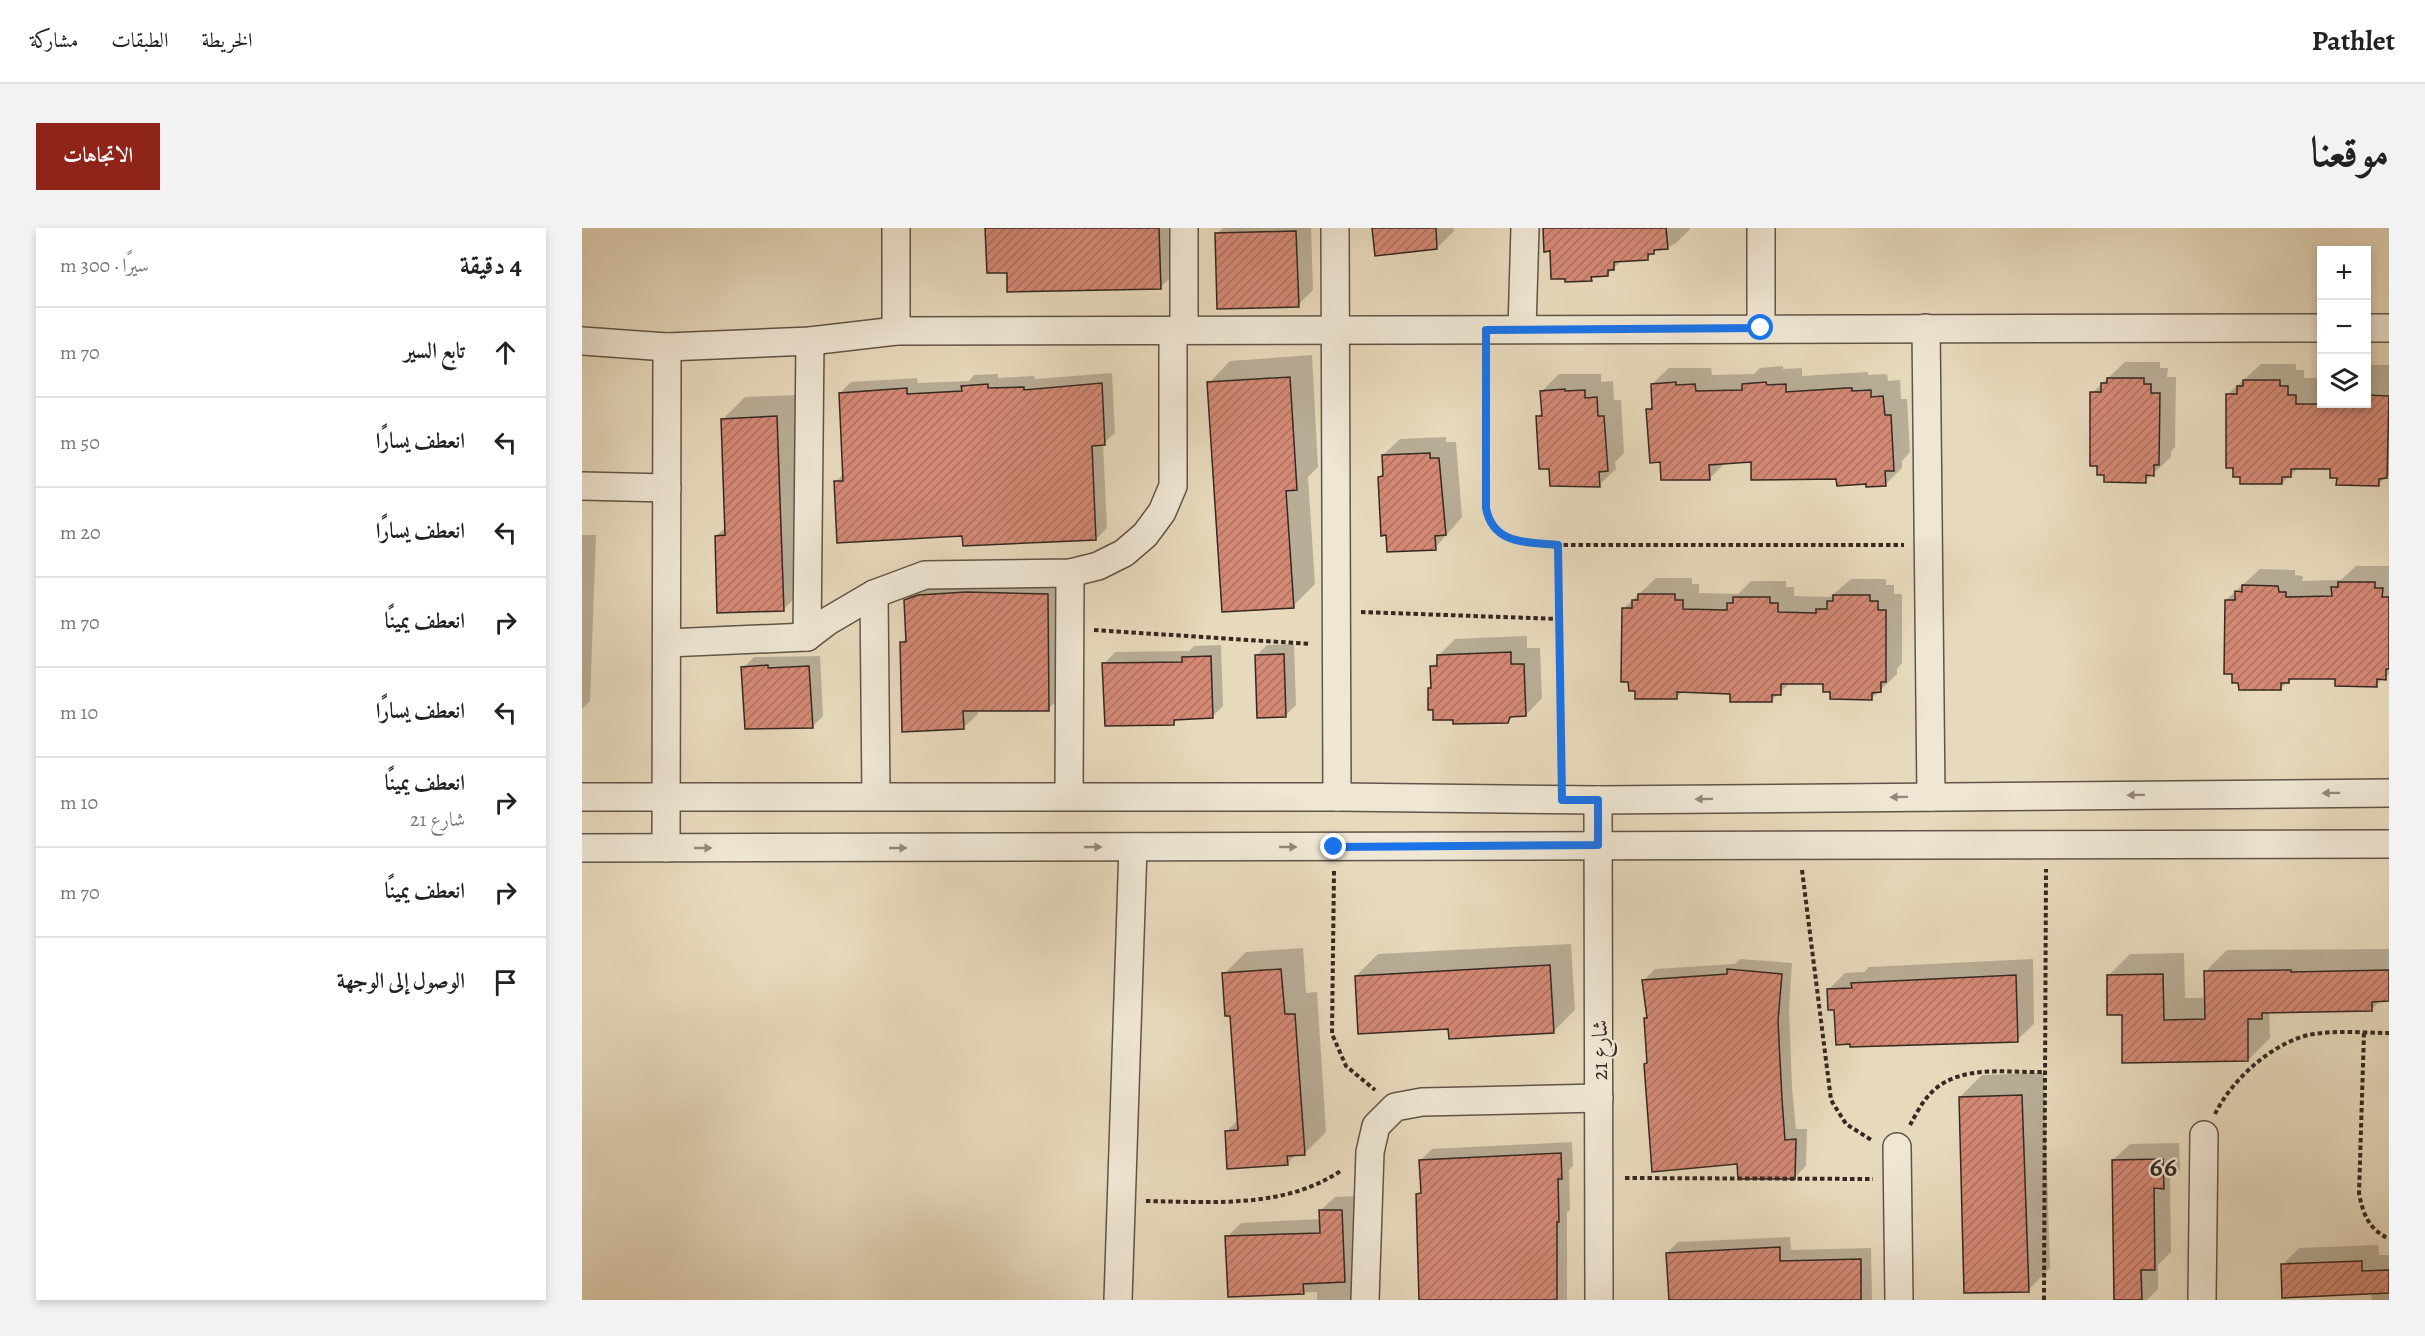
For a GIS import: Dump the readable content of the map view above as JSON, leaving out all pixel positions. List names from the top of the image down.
{
  "streets": {
    "street": ["شارع 21"]
  },
  "districts": ["66"],
  "page": {
    "header": "Pathlet",
    "nav": ["الخريطة", "الطبقات", "مشاركة"],
    "title": "موقعنا",
    "buttons": "الاتجاهات",
    "heading": ["4 دقيقة", "سيرًا · 300 m"],
    "map_buttons": ["+", "−"],
    "list": [
      ["تابع السير", "70 m"],
      ["انعطف يسارًا", "50 m"],
      ["انعطف يسارًا", "20 m"],
      ["انعطف يمينًا", "70 m"],
      ["انعطف يسارًا", "10 m"],
      ["انعطف يمينًا", "شارع 21", "10 m"],
      ["انعطف يمينًا", "70 m"],
      "الوصول إلى الوجهة"
    ]
  }
}
